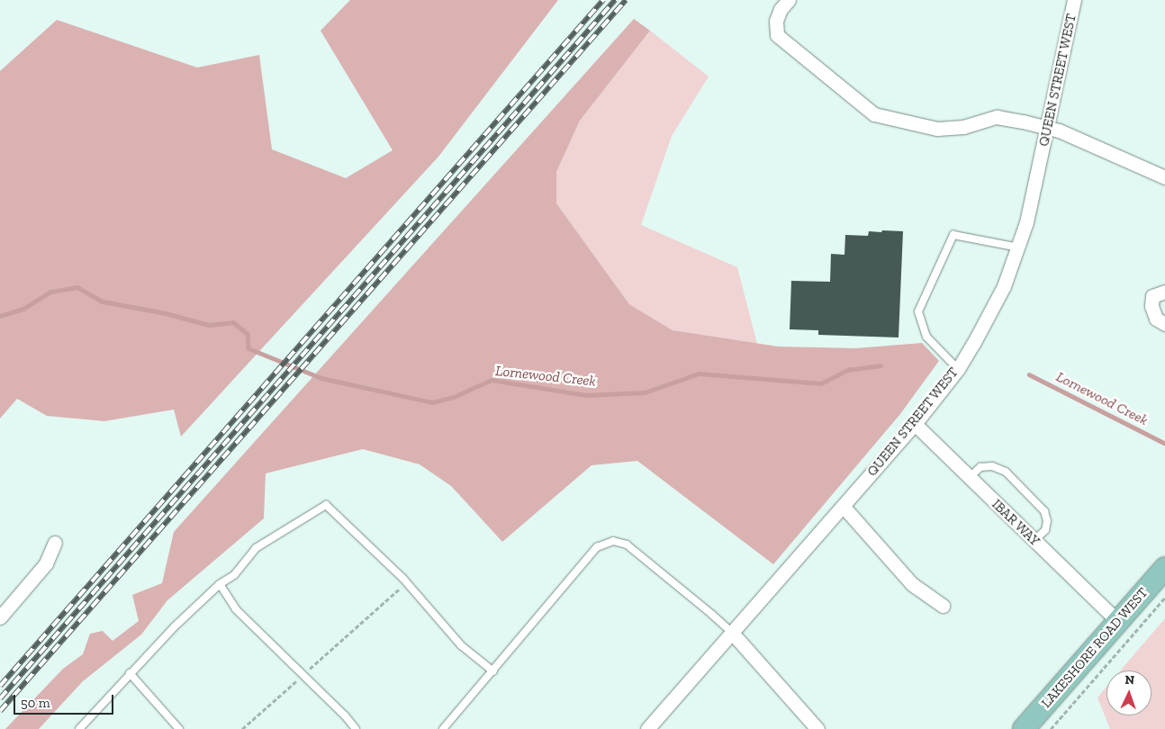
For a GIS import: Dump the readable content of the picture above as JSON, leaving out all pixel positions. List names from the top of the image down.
{
  "streets": {
    "main road": ["LAKESHORE ROAD WEST"],
    "street": ["QUEEN STREET WEST", "IBAR WAY"]
  },
  "crossings": [
    ["QUEEN STREET WEST", "IBAR WAY"],
    ["IBAR WAY", "LAKESHORE ROAD WEST"]
  ],
  "water": ["Lornewood Creek"],
  "scale_bar": "50 m",
  "north": "top"
}
